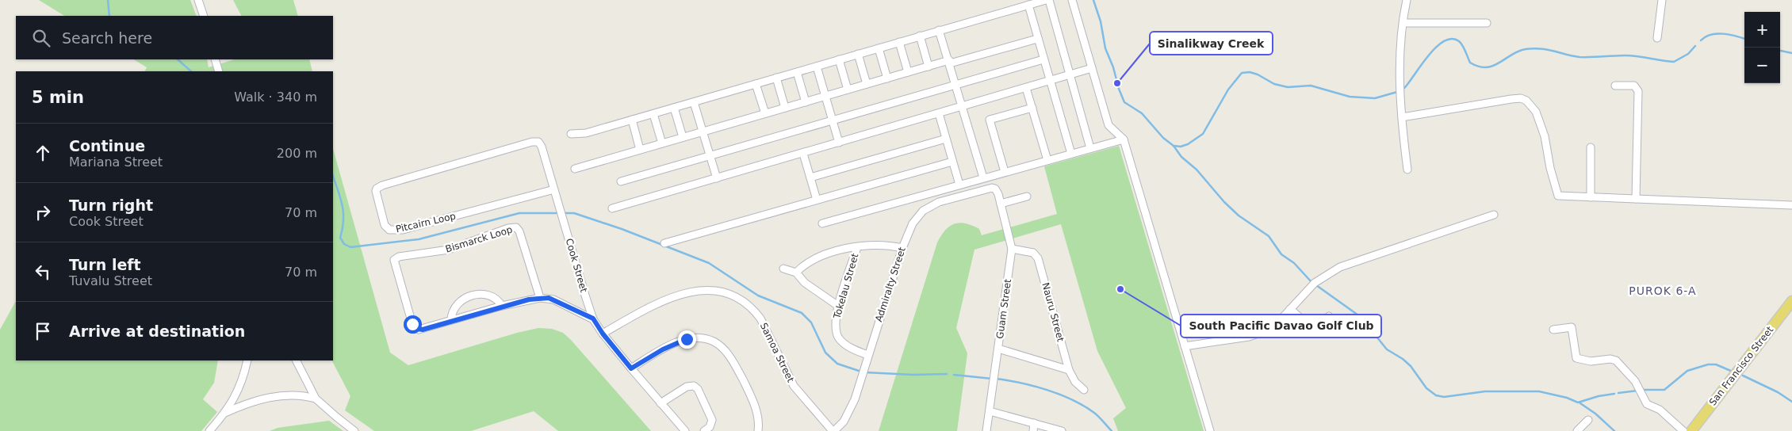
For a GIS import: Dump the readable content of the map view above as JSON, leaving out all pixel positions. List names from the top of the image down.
{
  "streets": {
    "main road": ["San Francisco Street"],
    "street": [
      "Pitcairn Loop",
      "Bismarck Loop",
      "Cook Street",
      "Admiralty Street",
      "Tokelau Street",
      "Guam Street",
      "Nauru Street",
      "Samoa Street"
    ]
  },
  "crossings": [
    ["Pitcairn Loop", "Cook Street"],
    ["Cook Street", "Samoa Street"],
    ["Admiralty Street", "Tokelau Street"],
    ["Admiralty Street", "Guam Street"],
    ["Admiralty Street", "Samoa Street"],
    ["Guam Street", "Nauru Street"]
  ],
  "districts": ["PUROK 6-A"],
  "places": ["Sinalikway Creek", "South Pacific Davao Golf Club"],
  "page": {
    "map_buttons": ["+", "−"],
    "search": "Search here",
    "heading": ["5 min", "Walk · 340 m"],
    "list": [
      ["Continue", "Mariana Street", "200 m"],
      ["Turn right", "Cook Street", "70 m"],
      ["Turn left", "Tuvalu Street", "70 m"],
      "Arrive at destination"
    ]
  }
}
